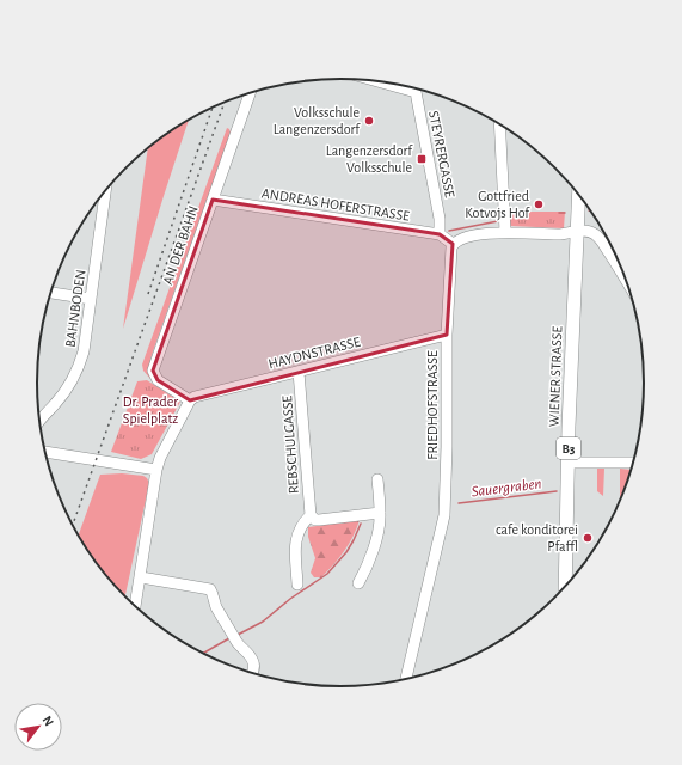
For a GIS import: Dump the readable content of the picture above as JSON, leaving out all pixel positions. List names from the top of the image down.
{
  "streets": {
    "main road": ["WIENER STRASSE", "B3"],
    "street": [
      "STEYRERGASSE",
      "ANDREAS HOFERSTRASSE",
      "AN DER BAHN",
      "BAHNBODEN",
      "HAYDNSTRASSE",
      "FRIEDHOFSTRASSE",
      "REBSCHULGASSE"
    ]
  },
  "crossings": [
    ["STEYRERGASSE", "ANDREAS HOFERSTRASSE"],
    ["ANDREAS HOFERSTRASSE", "AN DER BAHN"],
    ["ANDREAS HOFERSTRASSE", "FRIEDHOFSTRASSE"],
    ["AN DER BAHN", "HAYDNSTRASSE"],
    ["HAYDNSTRASSE", "FRIEDHOFSTRASSE"],
    ["HAYDNSTRASSE", "REBSCHULGASSE"]
  ],
  "water": ["Sauergraben"],
  "parks": ["Dr. Prader Spielplatz"],
  "places": {
    "other": ["Volksschule Langenzersdorf", "Gottfried Kotvojs Hof", "cafe konditorei Pfaffl"],
    "transit": ["Langenzersdorf Volksschule"]
  },
  "north": "top right"
}
